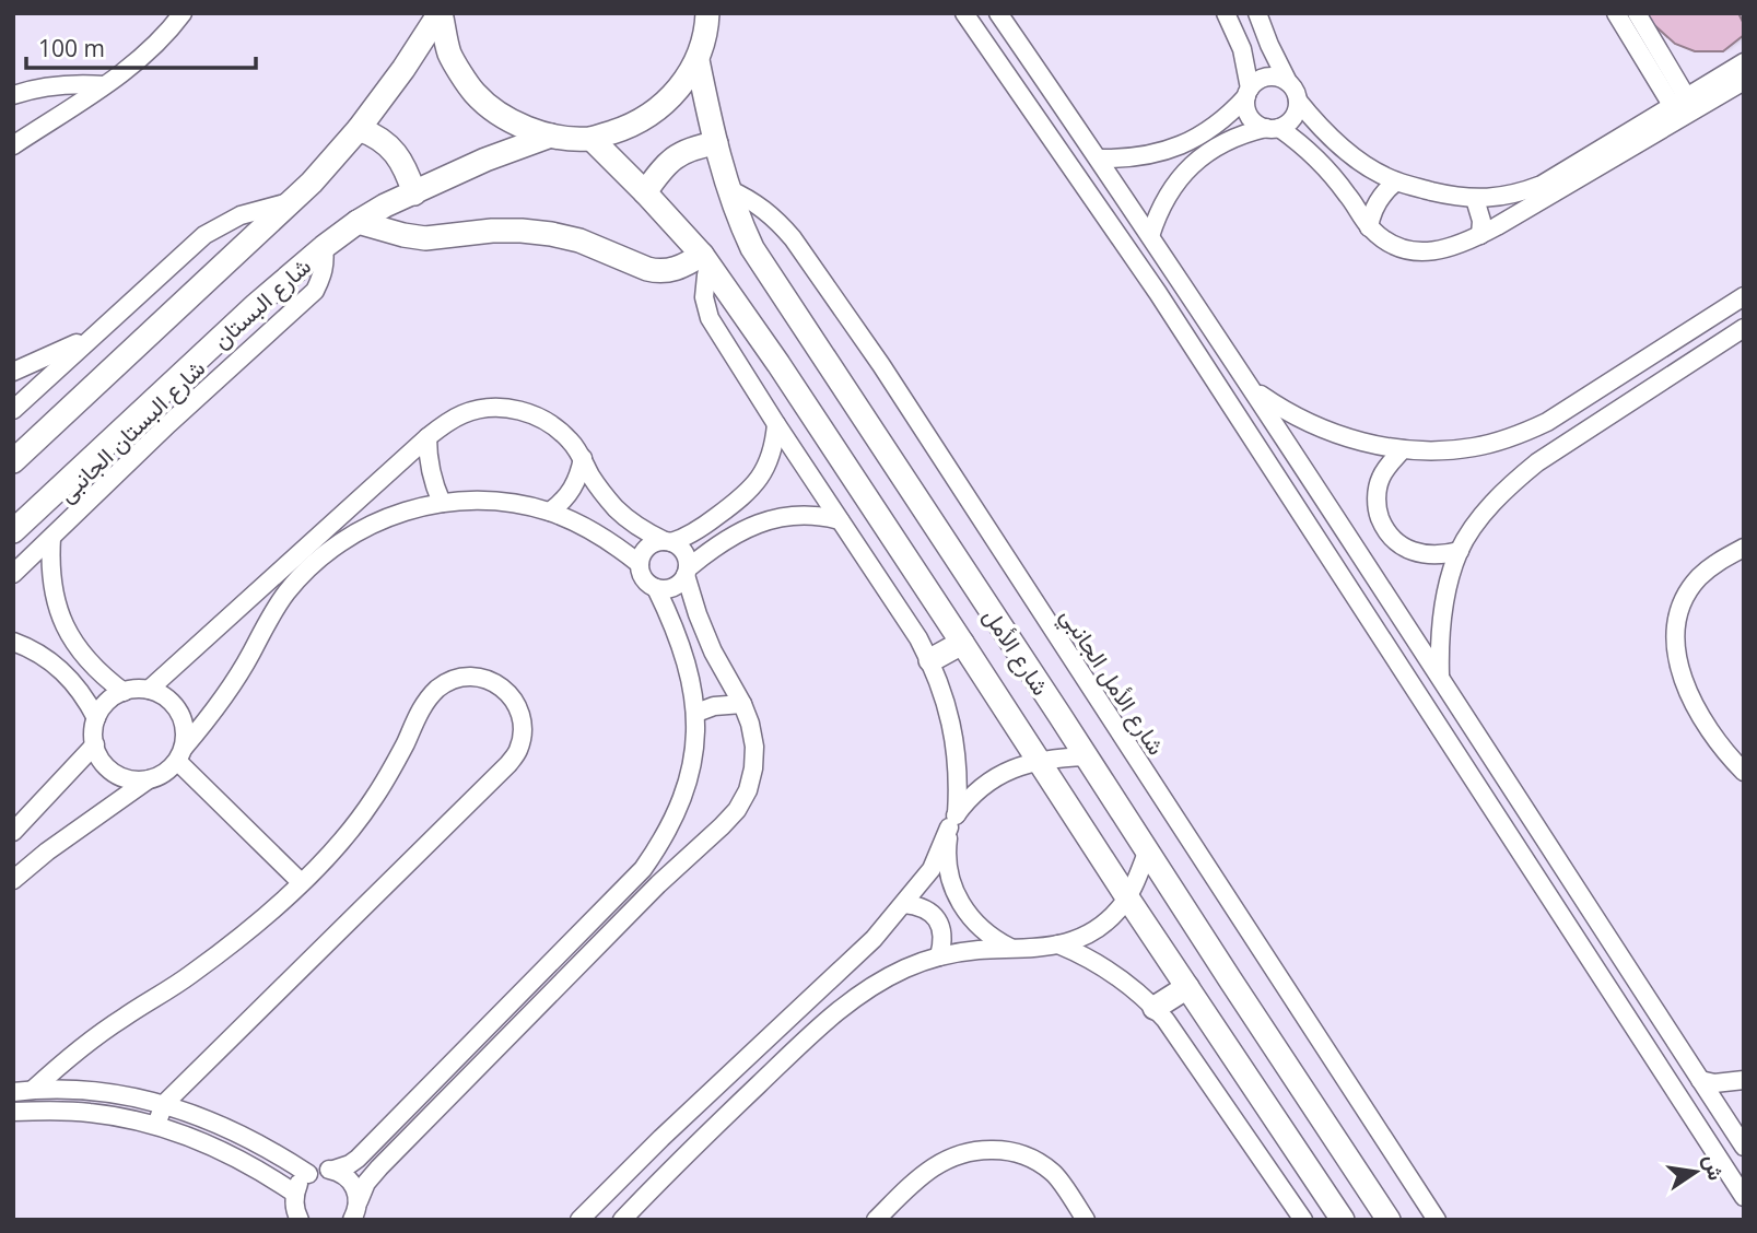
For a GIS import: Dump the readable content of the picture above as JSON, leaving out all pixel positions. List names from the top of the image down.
{
  "streets": {
    "main road": ["شارع البستان", "شارع الأمل"],
    "street": ["شارع البستان الجانبى", "شارع الأمل الجانبي"]
  },
  "crossings": [
    ["شارع البستان", "شارع البستان الجانبى"],
    ["شارع الأمل", "شارع الأمل الجانبي"]
  ],
  "scale_bar": "100 m",
  "north": "right"
}
